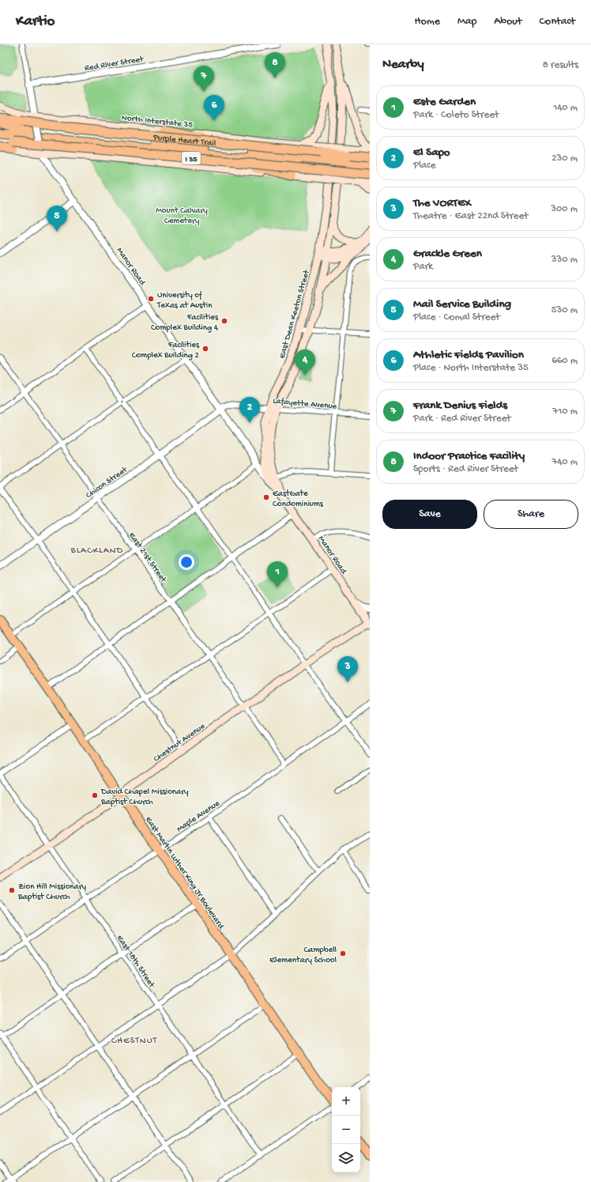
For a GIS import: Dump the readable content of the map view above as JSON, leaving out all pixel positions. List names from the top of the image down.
{
  "streets": {
    "highway": ["Purple Heart Trail", "I 35"],
    "main road": [
      "North Interstate 35",
      "Manor Road",
      "East Dean Keeton Street",
      "Chestnut Avenue",
      "East Martin Luther King Jr Boulevard"
    ],
    "street": [
      "Red River Street",
      "Lafayette Avenue",
      "Chicon Street",
      "East 21st Street",
      "Maple Avenue",
      "East 18th Street"
    ]
  },
  "crossings": [
    ["Red River Street", "Manor Road"],
    ["North Interstate 35", "Manor Road"],
    ["Manor Road", "East Dean Keeton Street"],
    ["Manor Road", "Lafayette Avenue"],
    ["Manor Road", "Chicon Street"],
    ["Manor Road", "Chestnut Avenue"],
    ["East Dean Keeton Street", "Lafayette Avenue"],
    ["Lafayette Avenue", "Chicon Street"],
    ["Chicon Street", "East 21st Street"],
    ["East 21st Street", "Chestnut Avenue"],
    ["East 21st Street", "Maple Avenue"],
    ["Chestnut Avenue", "East Martin Luther King Jr Boulevard"],
    ["Chestnut Avenue", "East 18th Street"],
    ["Maple Avenue", "East Martin Luther King Jr Boulevard"],
    ["Maple Avenue", "East 18th Street"]
  ],
  "districts": ["BLACKLAND", "CHESTNUT"],
  "parks": ["Mount Calvary Cemetery"],
  "places": [
    "University of Texas at Austin",
    "Facilities Complex Building 4",
    "Facilities Complex Building 2",
    "EastGate Condominiums",
    "David Chapel Missionary Baptist Church",
    "Zion Hill Missionary Baptist Church",
    "Campbell Elementary School"
  ],
  "page": {
    "header": "Kartio",
    "nav": [
      "Home",
      "Map",
      "About",
      "Contact"
    ],
    "heading": ["Nearby", "8 results"],
    "pins": [
      "8",
      "7",
      "6",
      "5",
      "4",
      "2",
      "1",
      "3"
    ],
    "list": [
      {
        "mark": "1",
        "name": "Este Garden",
        "note": "Park · Coleto Street",
        "value": "140 m"
      },
      {
        "mark": "2",
        "name": "El Sapo",
        "note": "Place",
        "value": "230 m"
      },
      {
        "mark": "3",
        "name": "The VORTEX",
        "note": "Theatre · East 22nd Street",
        "value": "300 m"
      },
      {
        "mark": "4",
        "name": "Grackle Green",
        "note": "Park",
        "value": "330 m"
      },
      {
        "mark": "5",
        "name": "Mail Service Building",
        "note": "Place · Comal Street",
        "value": "530 m"
      },
      {
        "mark": "6",
        "name": "Athletic Fields Pavilion",
        "note": "Place · North Interstate 35",
        "value": "660 m"
      },
      {
        "mark": "7",
        "name": "Frank Denius Fields",
        "note": "Park · Red River Street",
        "value": "710 m"
      },
      {
        "mark": "8",
        "name": "Indoor Practice Facility",
        "note": "Sports · Red River Street",
        "value": "740 m"
      }
    ],
    "buttons": ["Save", "Share"],
    "map_buttons": ["+", "−"]
  }
}
